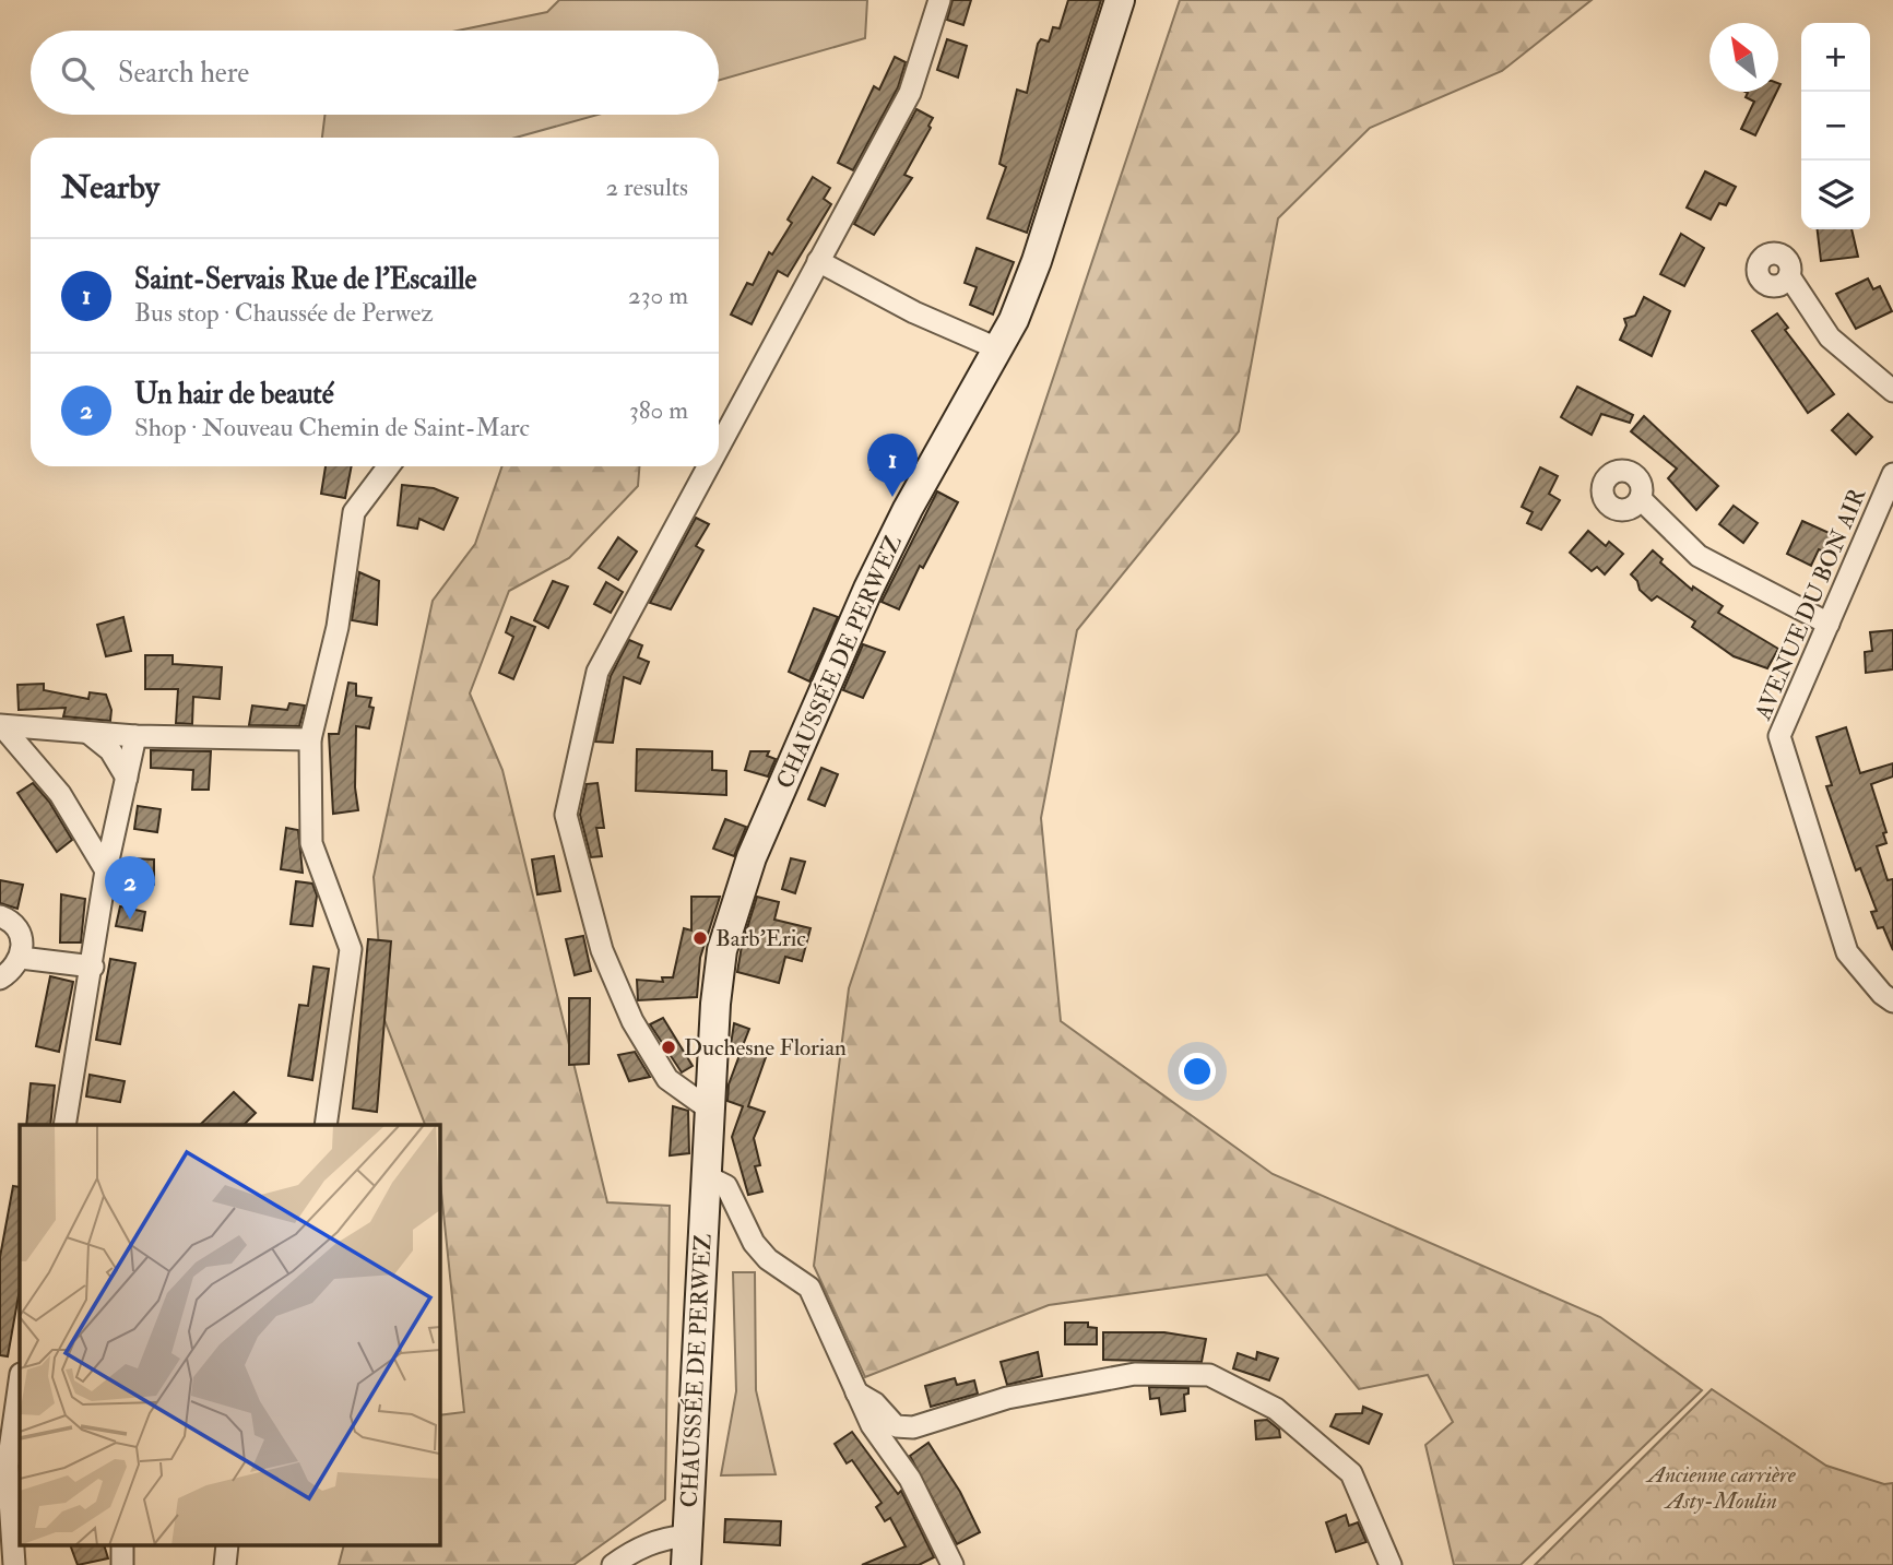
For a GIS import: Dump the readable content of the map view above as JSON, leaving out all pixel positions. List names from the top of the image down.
{
  "streets": {
    "main road": ["CHAUSSÉE DE PERWEZ"],
    "street": ["AVENUE DU BON AIR"]
  },
  "parks": ["Ancienne carrière Asty-Moulin"],
  "places": ["Barb'Eric", "Duchesne Florian"],
  "north": "top left",
  "page": {
    "map_buttons": ["+", "−"],
    "search": "Search here",
    "heading": ["Nearby", "2 results"],
    "list": [
      {
        "mark": "1",
        "name": "Saint-Servais Rue de l'Escaille",
        "note": "Bus stop · Chaussée de Perwez",
        "value": "230 m"
      },
      {
        "mark": "2",
        "name": "Un hair de beauté",
        "note": "Shop · Nouveau Chemin de Saint-Marc",
        "value": "380 m"
      }
    ],
    "pins": ["1", "2"]
  }
}
